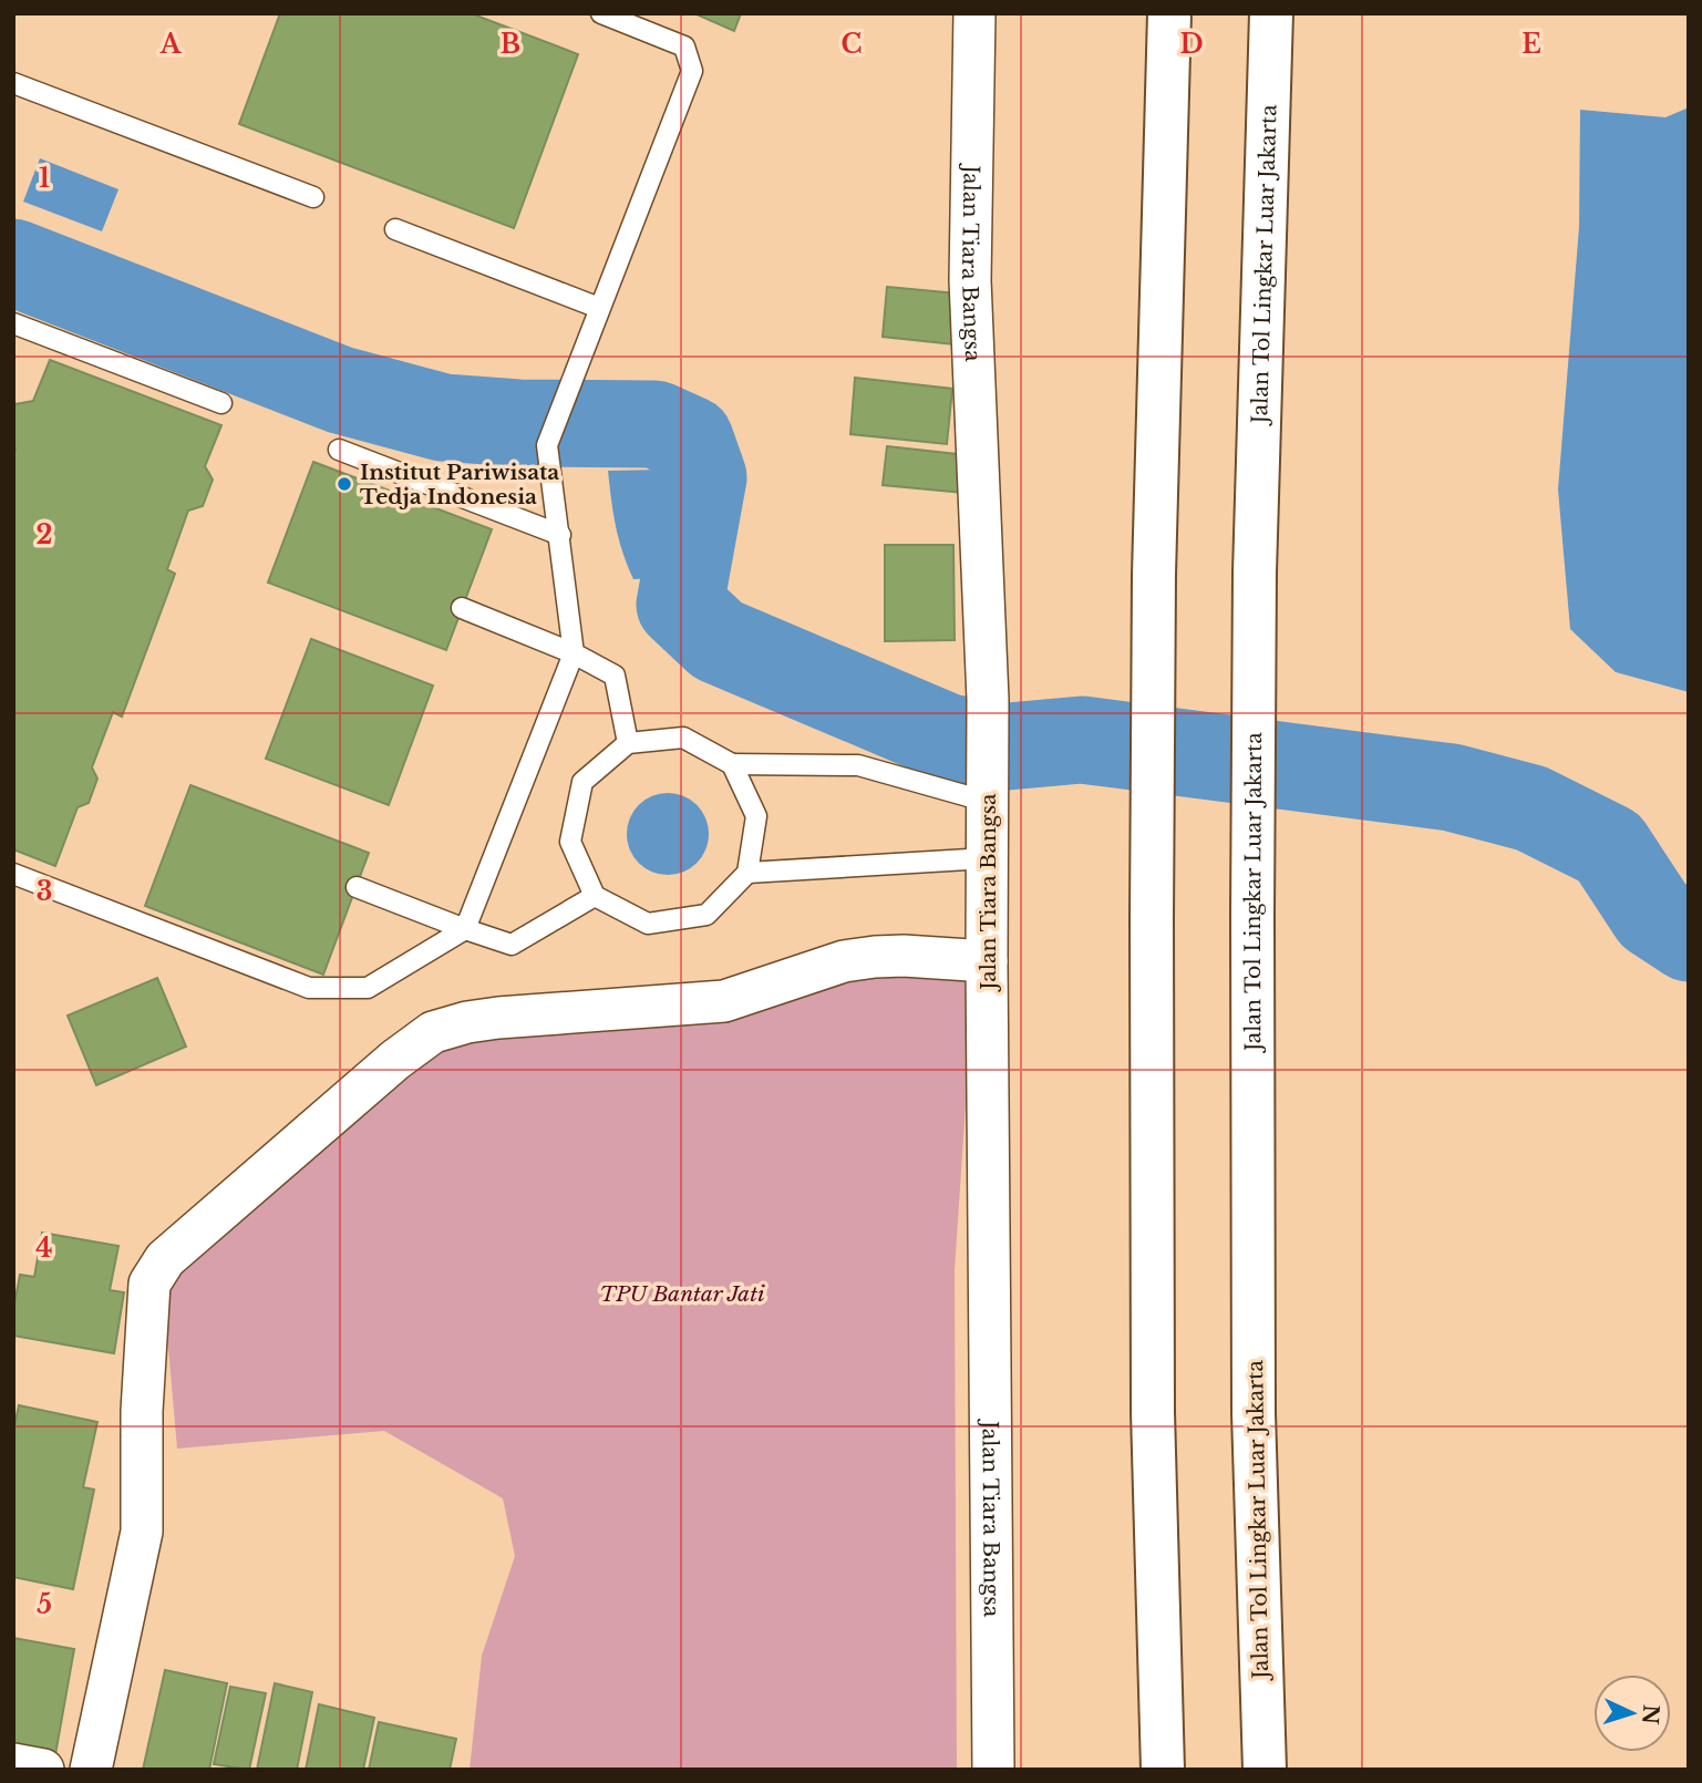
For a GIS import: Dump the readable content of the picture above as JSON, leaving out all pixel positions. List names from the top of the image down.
{
  "streets": {
    "highway": ["Jalan Tol Lingkar Luar Jakarta"],
    "street": ["Jalan Tiara Bangsa"]
  },
  "parks": ["TPU Bantar Jati"],
  "places": ["Institut Pariwisata Tedja Indonesia"],
  "north": "right",
  "grid": {
    "columns": [
      "A",
      "B",
      "C",
      "D",
      "E"
    ],
    "rows": [
      "1",
      "2",
      "3",
      "4",
      "5"
    ]
  }
}
